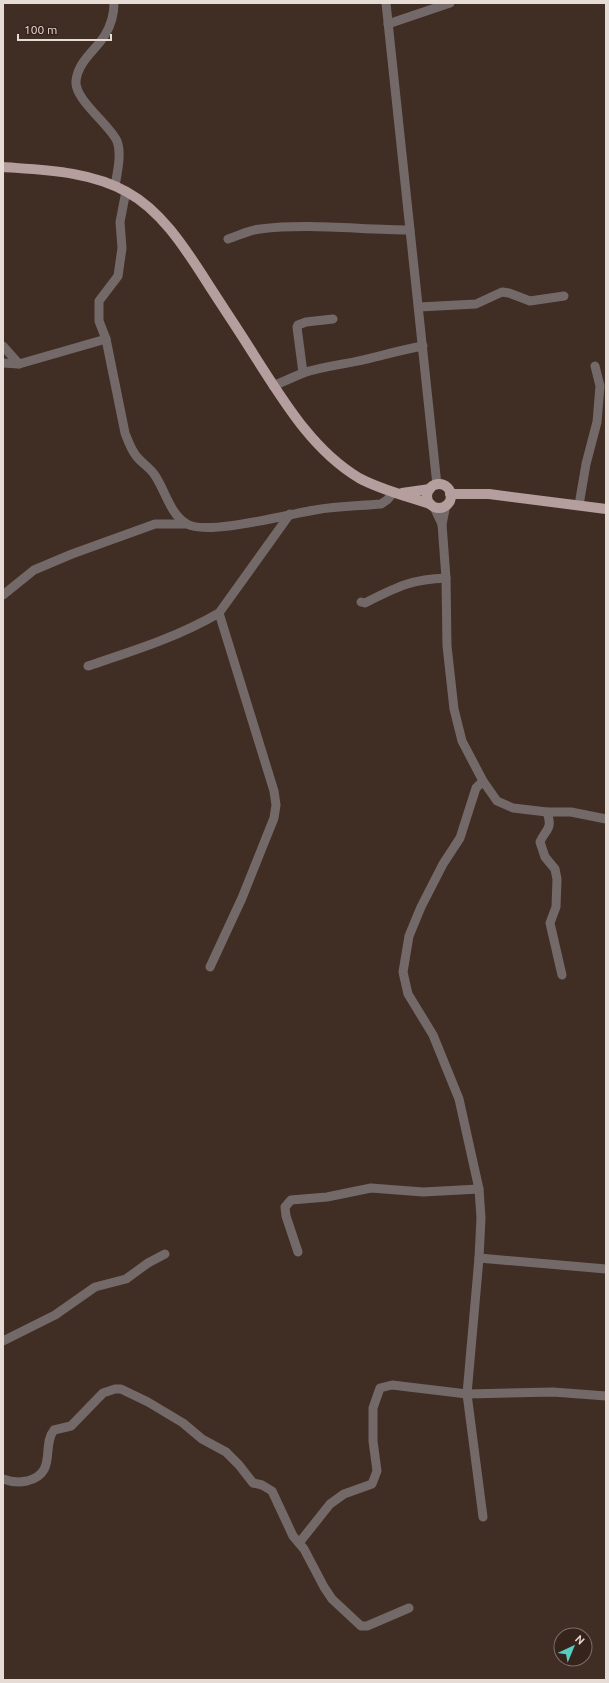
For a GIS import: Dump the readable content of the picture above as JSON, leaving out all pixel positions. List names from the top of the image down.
{
  "scale_bar": "100 m",
  "north": "top right"
}
